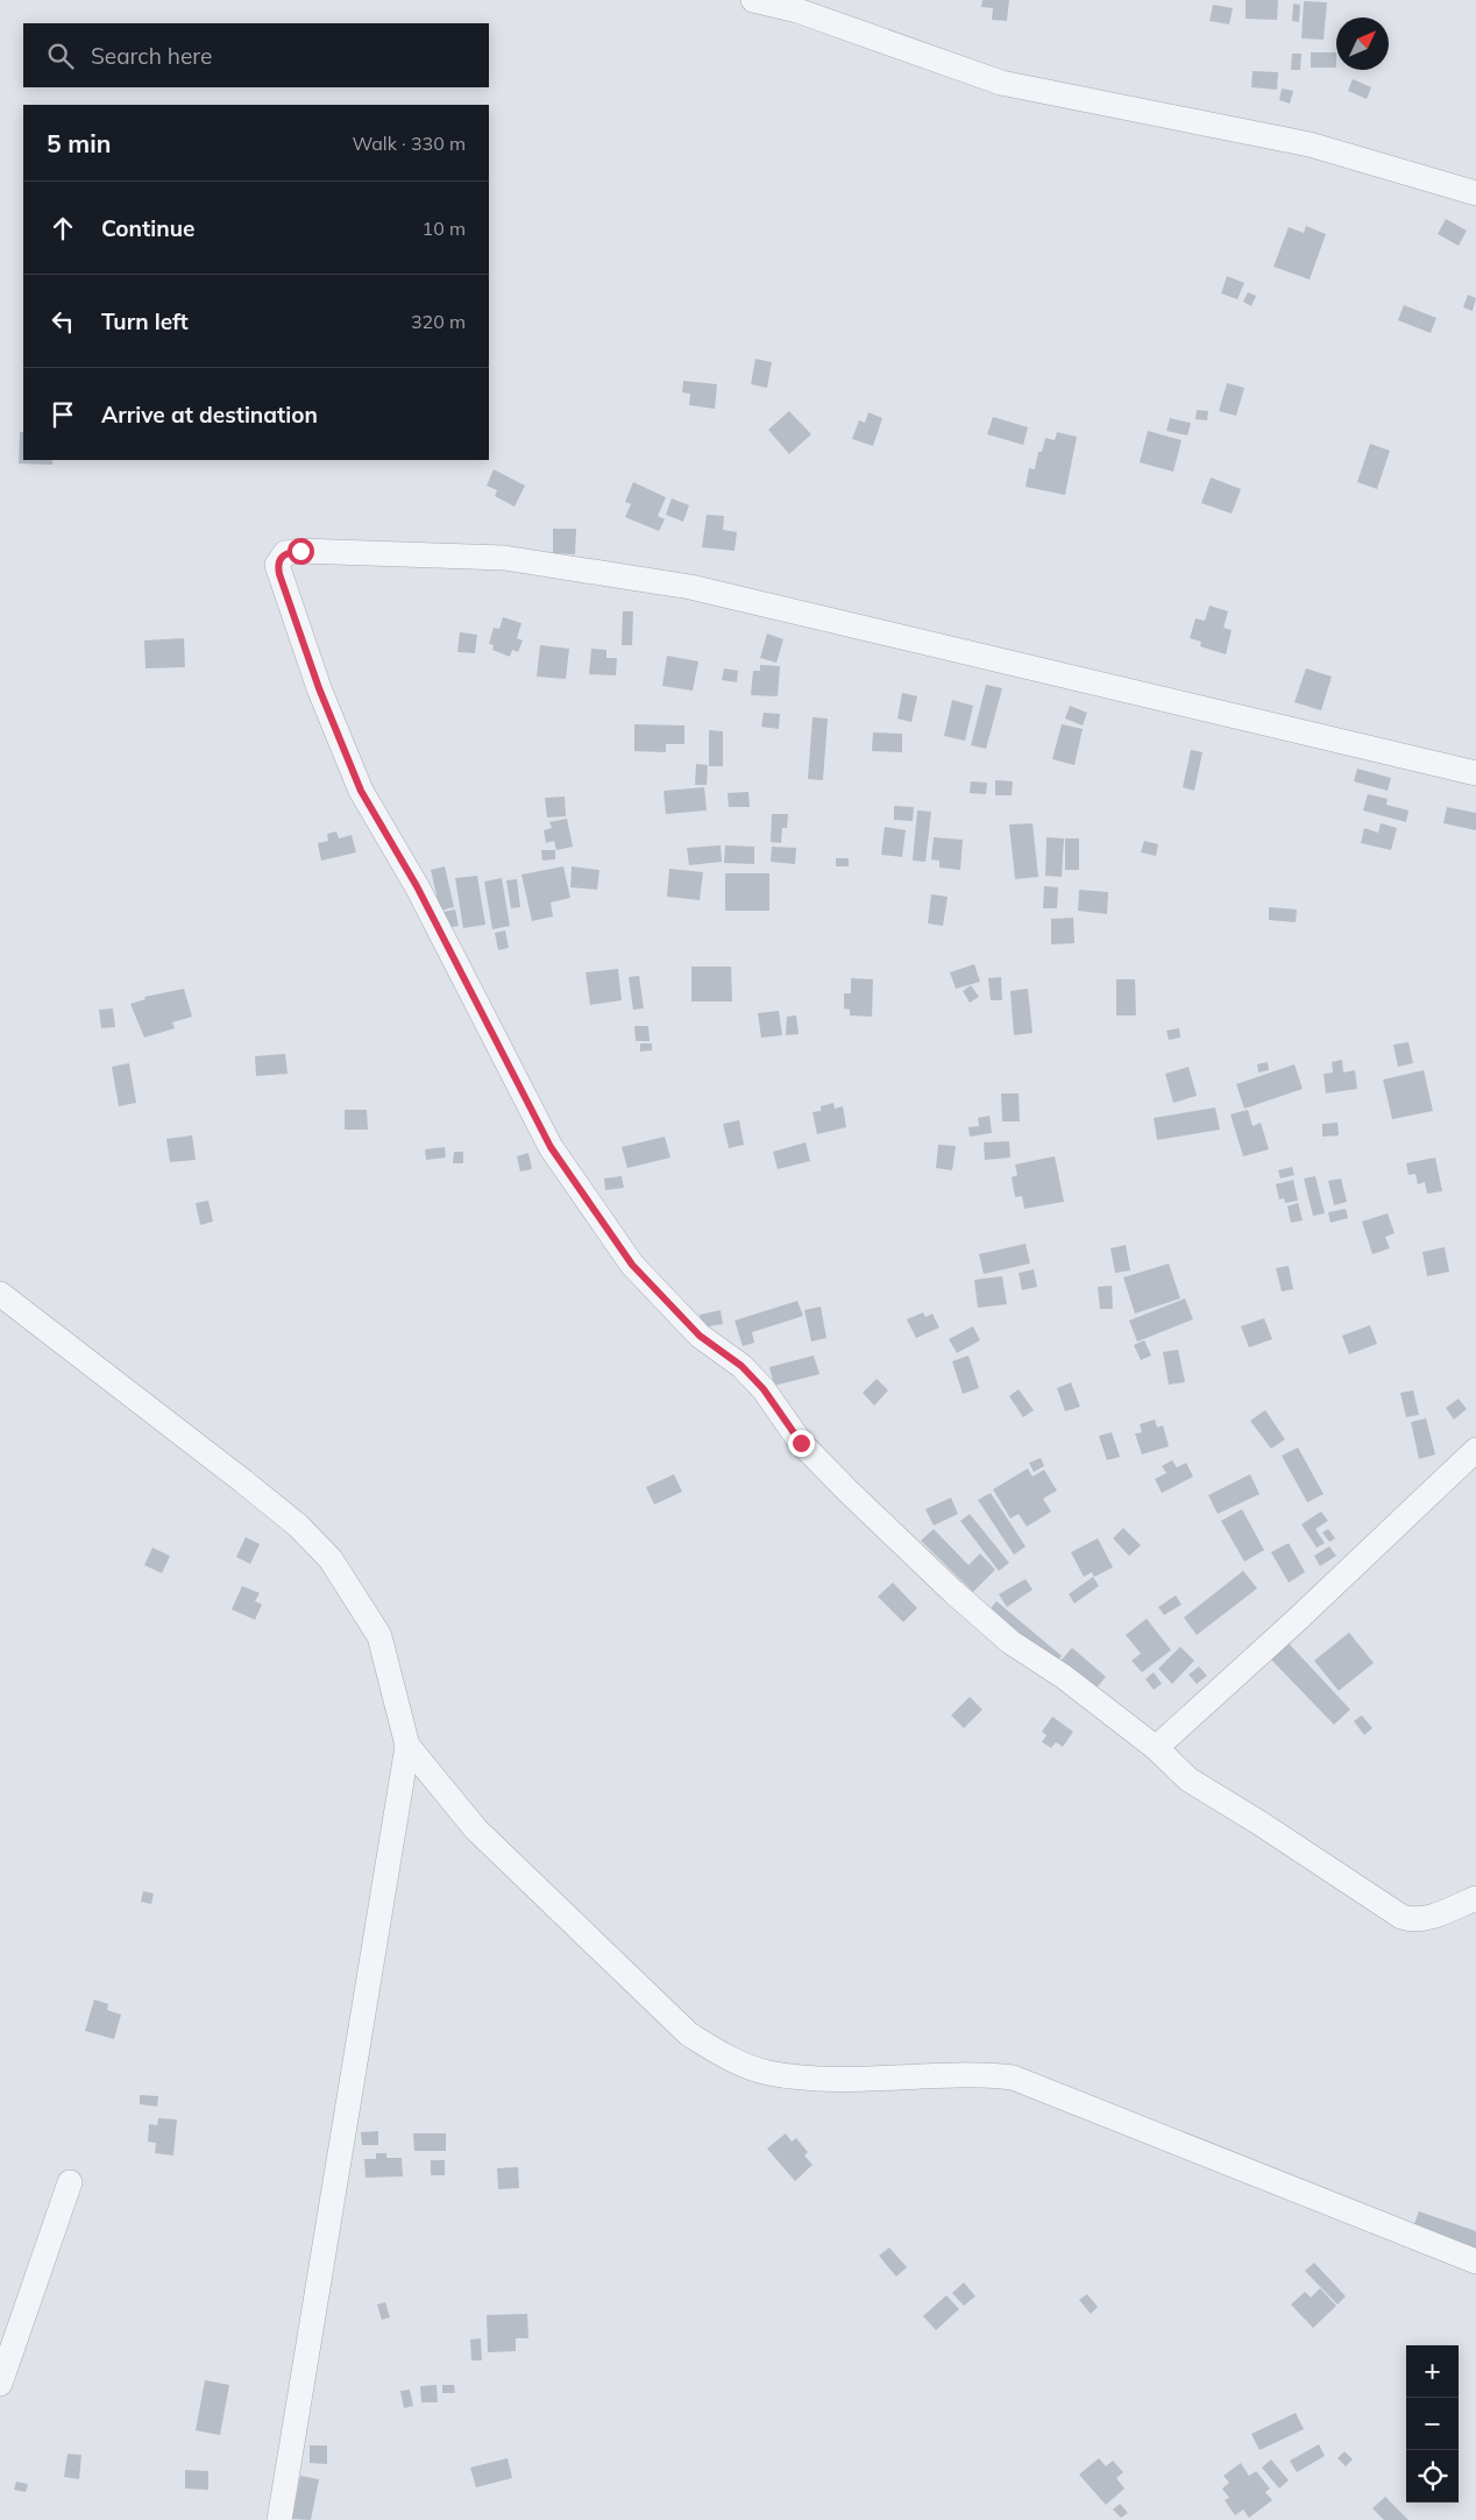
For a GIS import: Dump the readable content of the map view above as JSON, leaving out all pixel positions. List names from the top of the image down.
{
  "north": "top right",
  "page": {
    "search": "Search here",
    "heading": ["5 min", "Walk · 330 m"],
    "list": [
      ["Continue", "10 m"],
      ["Turn left", "320 m"],
      "Arrive at destination"
    ],
    "map_buttons": ["+", "−"]
  }
}
